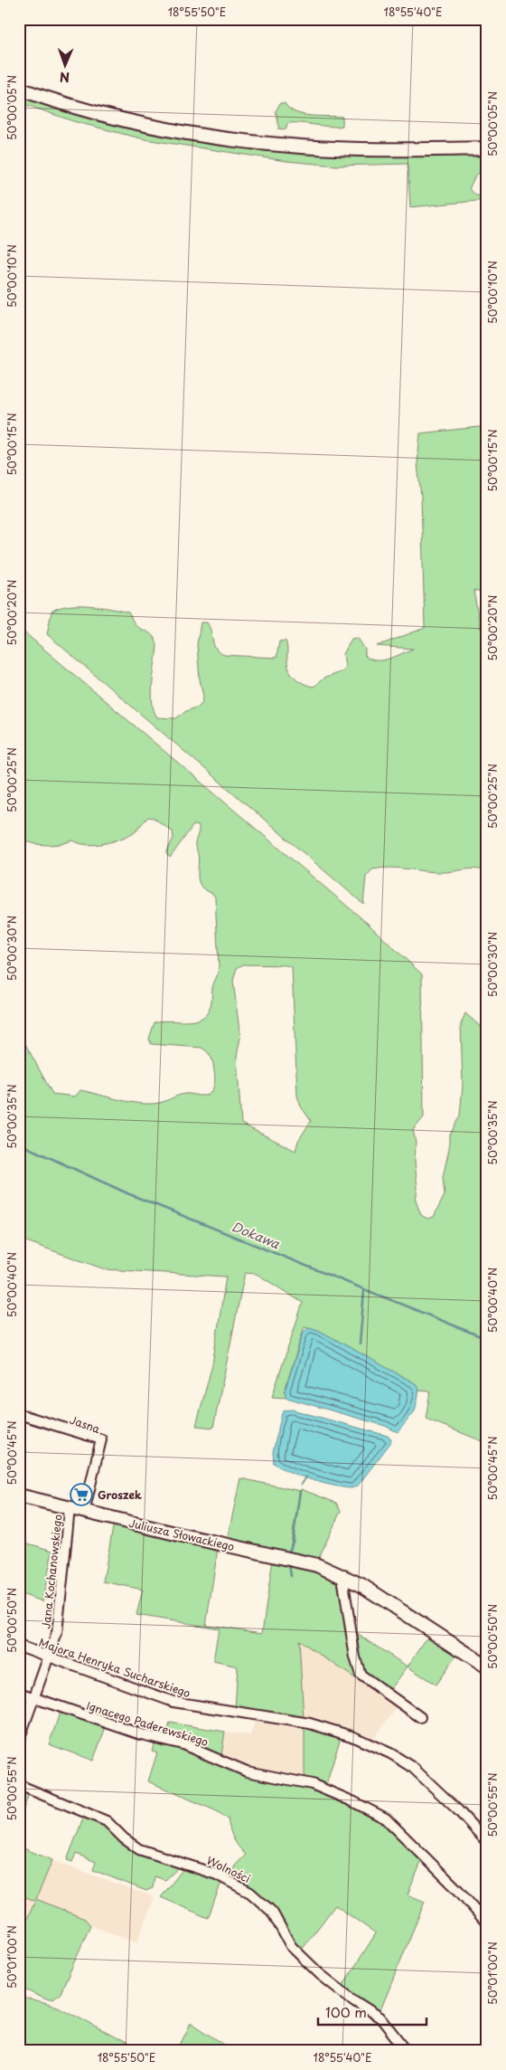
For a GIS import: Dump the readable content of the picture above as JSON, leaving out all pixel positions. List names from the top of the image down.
{
  "streets": {
    "street": [
      "Jasna",
      "Juliusza Słowackiego",
      "Jana Kochanowskiego",
      "Majora Henryka Sucharskiego",
      "Ignacego Paderewskiego",
      "Wolności"
    ]
  },
  "crossings": [
    ["Jasna", "Juliusza Słowackiego"],
    ["Juliusza Słowackiego", "Jana Kochanowskiego"],
    ["Jana Kochanowskiego", "Majora Henryka Sucharskiego"],
    ["Jana Kochanowskiego", "Ignacego Paderewskiego"]
  ],
  "water": ["Dokawa"],
  "places": {
    "supermarket": ["Groszek"]
  },
  "scale_bar": "100 m",
  "north": "bottom",
  "coordinates": [
    "18°55'50\"E",
    "18°55'40\"E",
    "50°00'05\"N",
    "50°00'10\"N",
    "50°00'15\"N",
    "50°00'20\"N",
    "50°00'25\"N",
    "50°00'30\"N",
    "50°00'35\"N",
    "50°00'40\"N",
    "50°00'45\"N",
    "50°00'50\"N",
    "50°00'55\"N",
    "50°01'00\"N"
  ]
}
